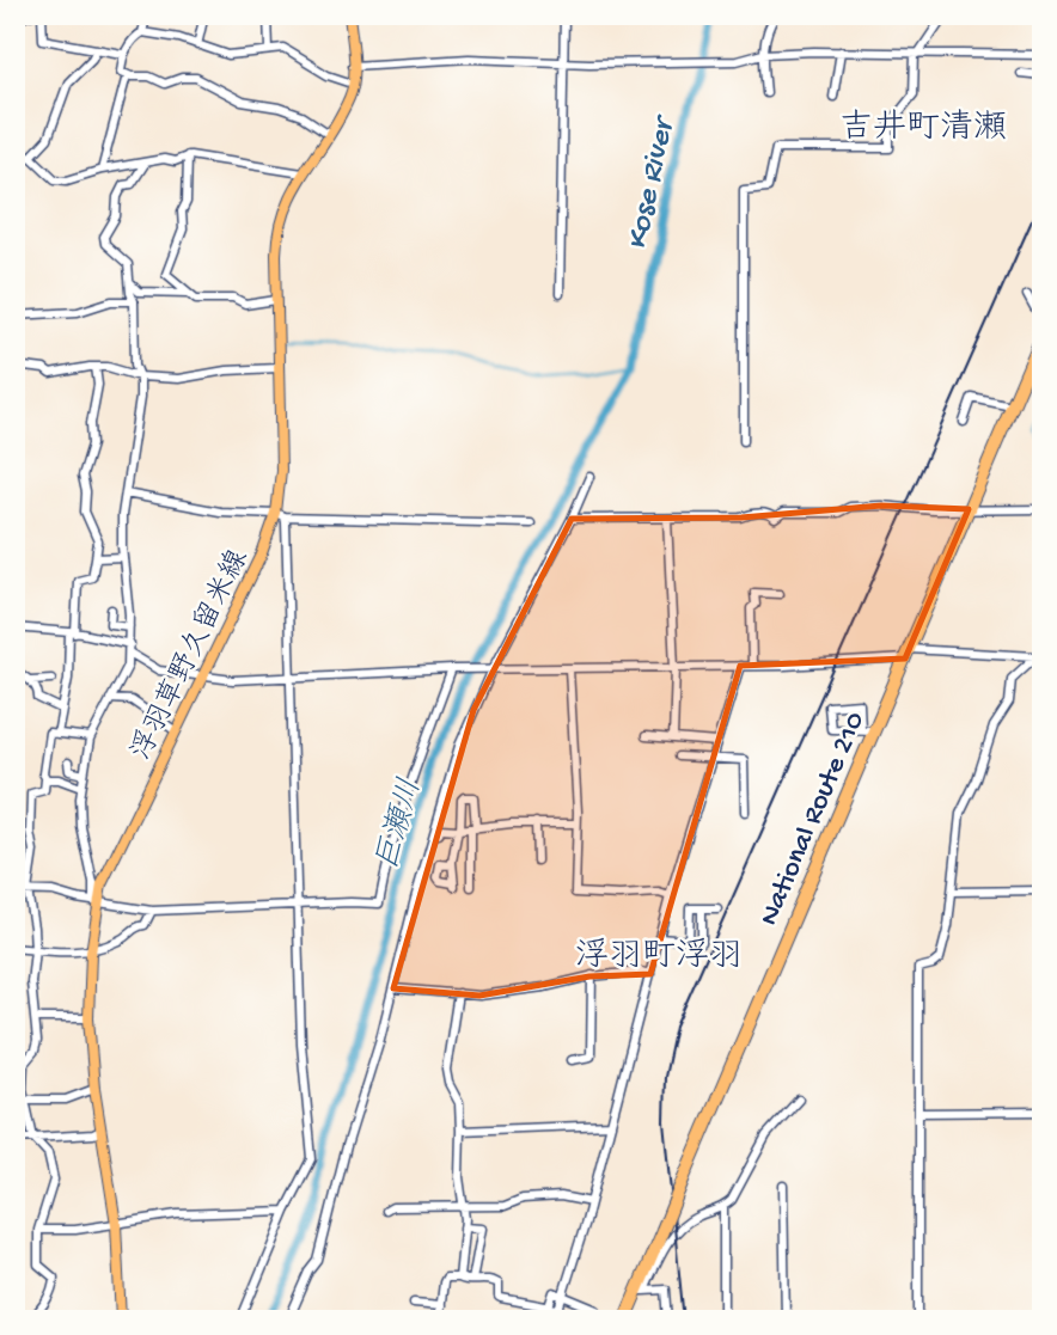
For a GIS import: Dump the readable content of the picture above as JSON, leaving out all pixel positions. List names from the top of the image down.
{
  "streets": {
    "highway": ["National Route 210"],
    "main road": ["浮羽草野久留米線"]
  },
  "districts": ["吉井町清瀬", "浮羽町浮羽"],
  "water": ["Kose River", "巨瀬川"]
}
